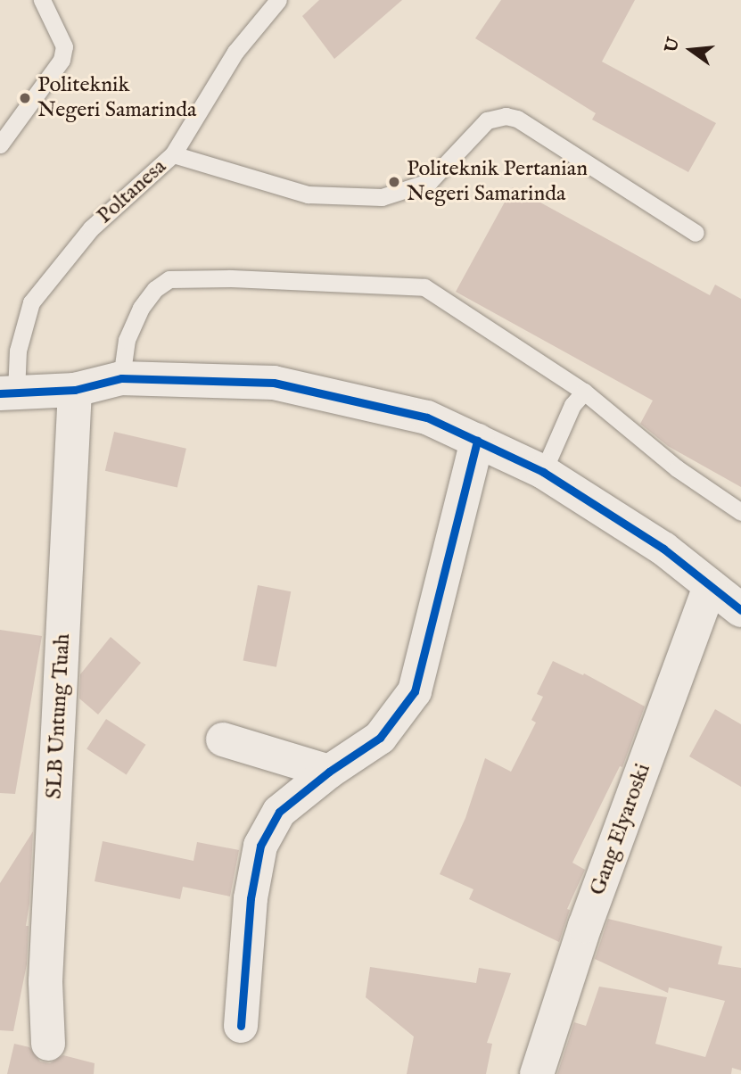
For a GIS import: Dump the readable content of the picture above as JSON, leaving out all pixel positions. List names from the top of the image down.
{
  "streets": {
    "street": ["SLB Untung Tuah", "Gang Elyaroski"],
    "lane": ["Poltanesa"]
  },
  "places": ["Politeknik Negeri Samarinda", "Politeknik Pertanian Negeri Samarinda"],
  "north": "left"
}
